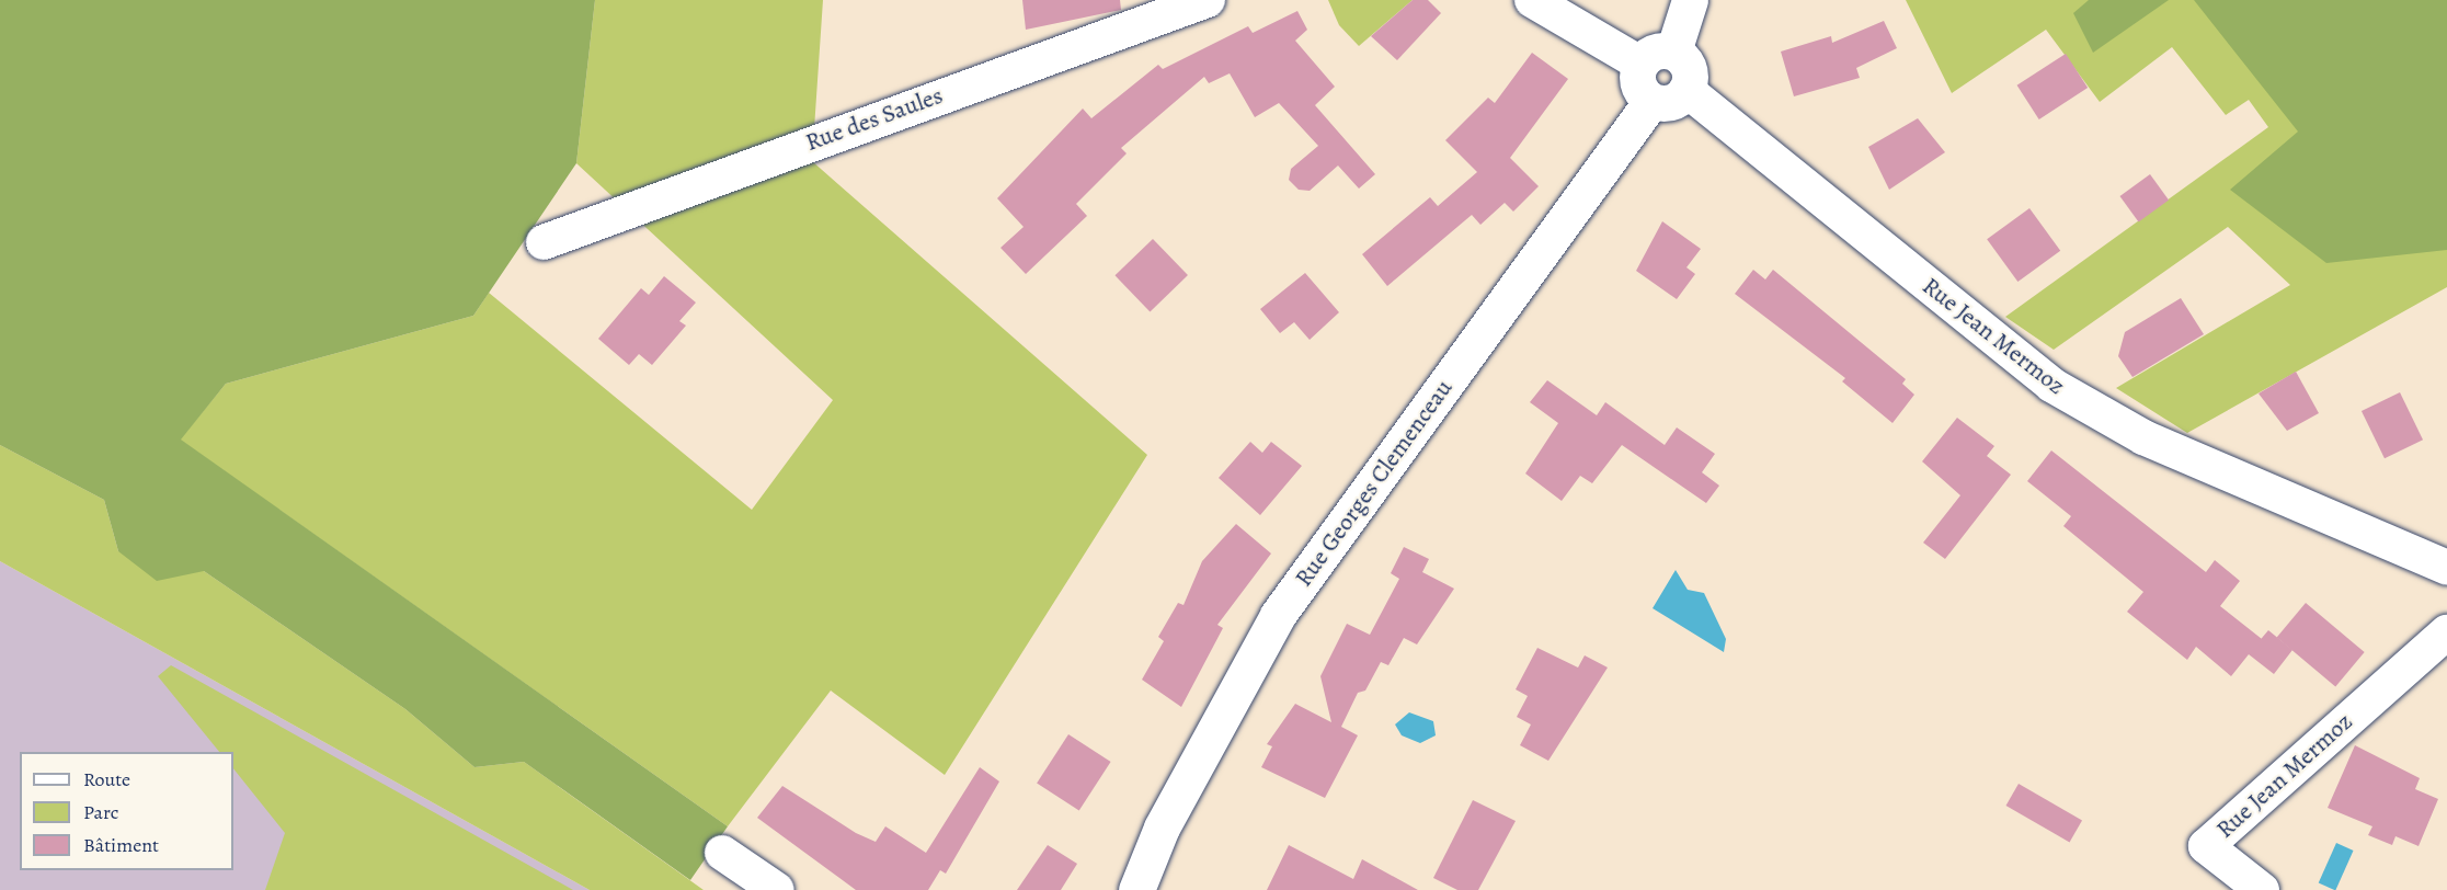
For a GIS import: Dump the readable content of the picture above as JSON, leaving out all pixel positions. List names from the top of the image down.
{
  "streets": {
    "street": ["Rue des Saules", "Rue Jean Mermoz", "Rue Georges Clemenceau"]
  },
  "crossings": [
    ["Rue Jean Mermoz", "Rue Georges Clemenceau"]
  ],
  "legend": ["Route", "Parc", "Bâtiment"]
}
